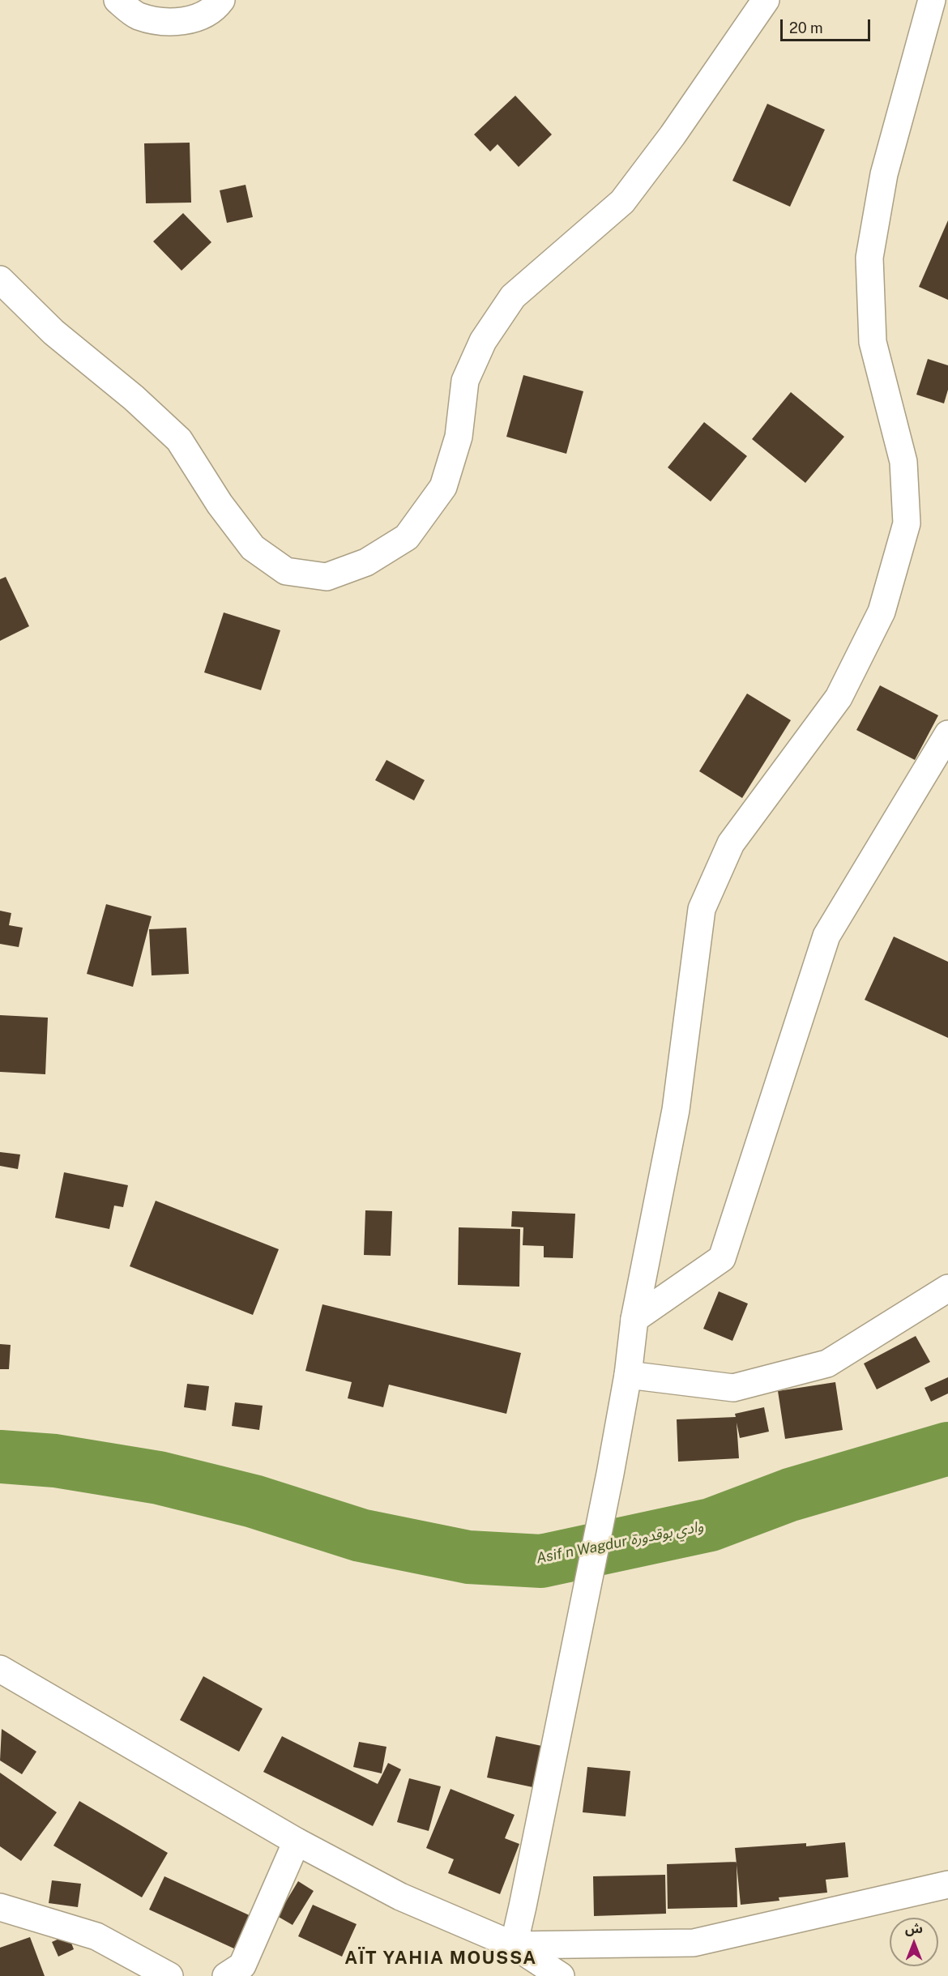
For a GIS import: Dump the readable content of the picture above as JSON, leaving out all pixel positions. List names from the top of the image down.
{
  "districts": ["AÏT YAHIA MOUSSA"],
  "water": ["Asif n Wagdur وادي بوقدورة"],
  "scale_bar": "20 m",
  "north": "top"
}
